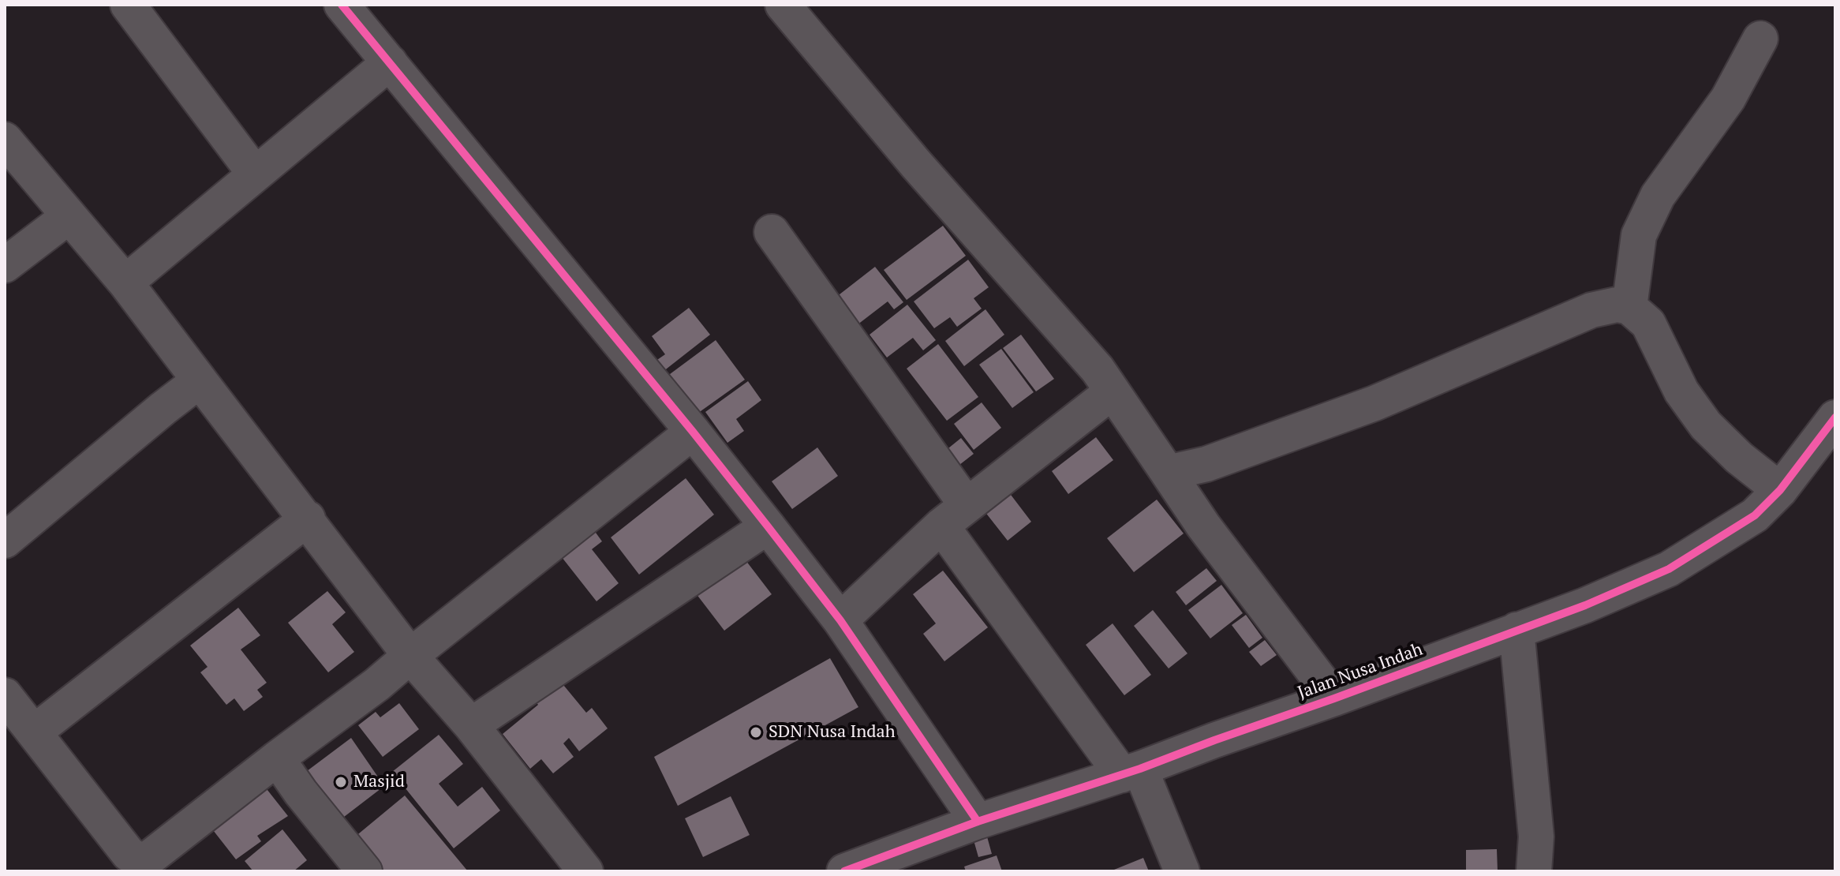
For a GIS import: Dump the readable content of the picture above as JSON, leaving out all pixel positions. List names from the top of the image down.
{
  "streets": {
    "street": ["Jalan Nusa Indah"]
  },
  "places": ["SDN Nusa Indah", "Masjid"]
}
